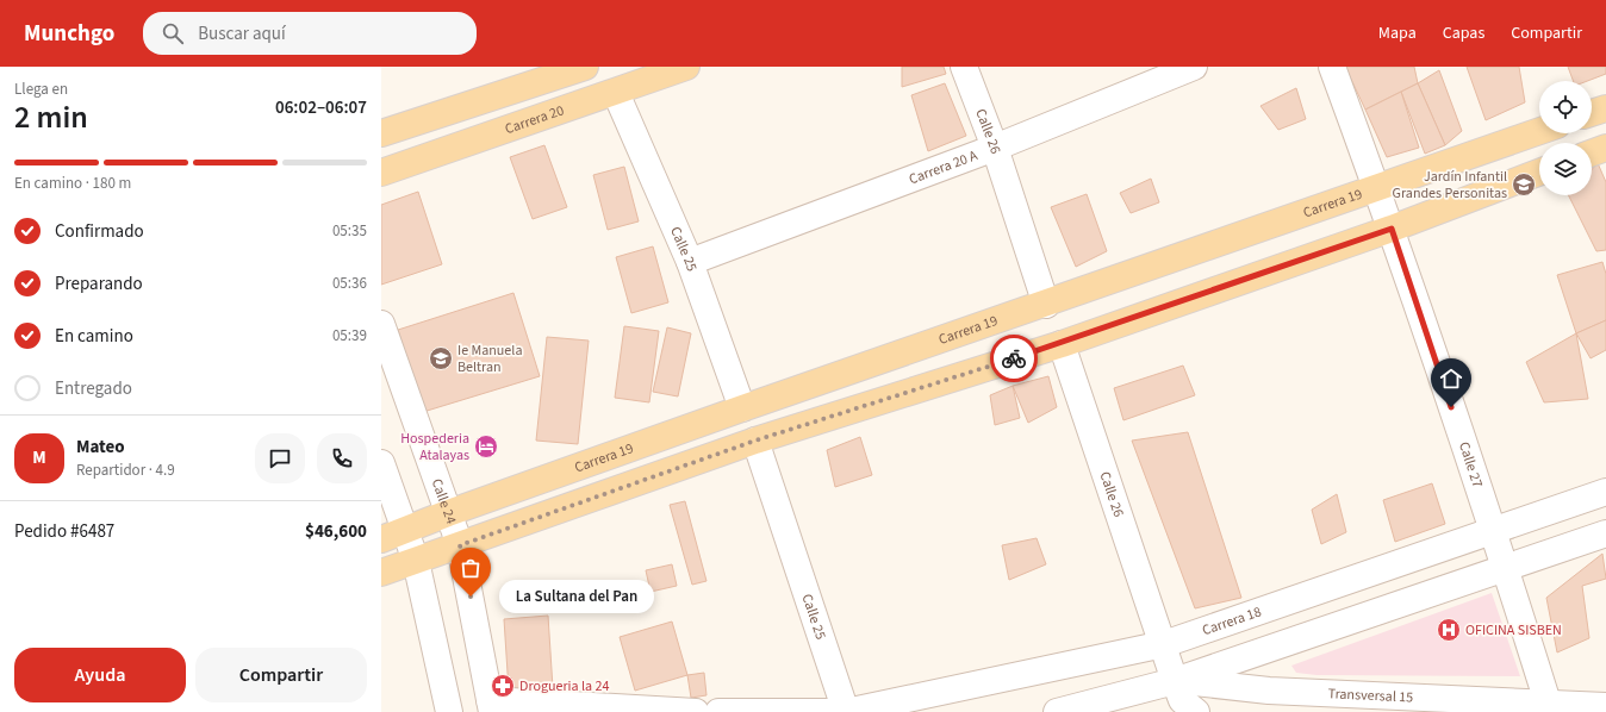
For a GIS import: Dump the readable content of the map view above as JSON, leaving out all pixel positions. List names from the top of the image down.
{
  "streets": {
    "main road": ["Carrera 20", "Carrera 19"],
    "street": [
      "Calle 26",
      "Carrera 20 A",
      "Calle 25",
      "Calle 27",
      "Calle 24",
      "Carrera 18",
      "Transversal 15"
    ]
  },
  "crossings": [
    ["Carrera 20", "Calle 25"],
    ["Calle 26", "Carrera 20 A"],
    ["Calle 26", "Carrera 19"],
    ["Calle 26", "Carrera 18"],
    ["Calle 26", "Transversal 15"],
    ["Carrera 20 A", "Calle 25"],
    ["Carrera 19", "Calle 25"],
    ["Carrera 19", "Calle 27"],
    ["Carrera 19", "Calle 24"],
    ["Calle 25", "Carrera 18"],
    ["Calle 27", "Carrera 18"],
    ["Calle 27", "Transversal 15"]
  ],
  "places": {
    "school or university": ["Jardín Infantil Grandes Personitas", "Ie Manuela Beltran"],
    "hotel": ["Hospederia Atalayas"],
    "other": ["La Sultana del Pan"],
    "hospital": ["OFICINA SISBEN"],
    "pharmacy": ["Drogueria la 24"]
  },
  "page": {
    "header": "Munchgo",
    "search": "Buscar aquí",
    "nav": ["Mapa", "Capas", "Compartir"],
    "heading": ["2 min", "Llega en", "06:02–06:07"],
    "panel": [
      "Mateo",
      "Repartidor · 4.9",
      "Pedido #6487",
      "$46,600"
    ],
    "bar": "En camino · 180 m",
    "list": [
      ["Confirmado", "05:35"],
      ["Preparando", "05:36"],
      ["En camino", "05:39"],
      "Entregado"
    ],
    "round": "M",
    "bubble": "La Sultana del Pan",
    "buttons": ["Ayuda", "Compartir"]
  }
}
